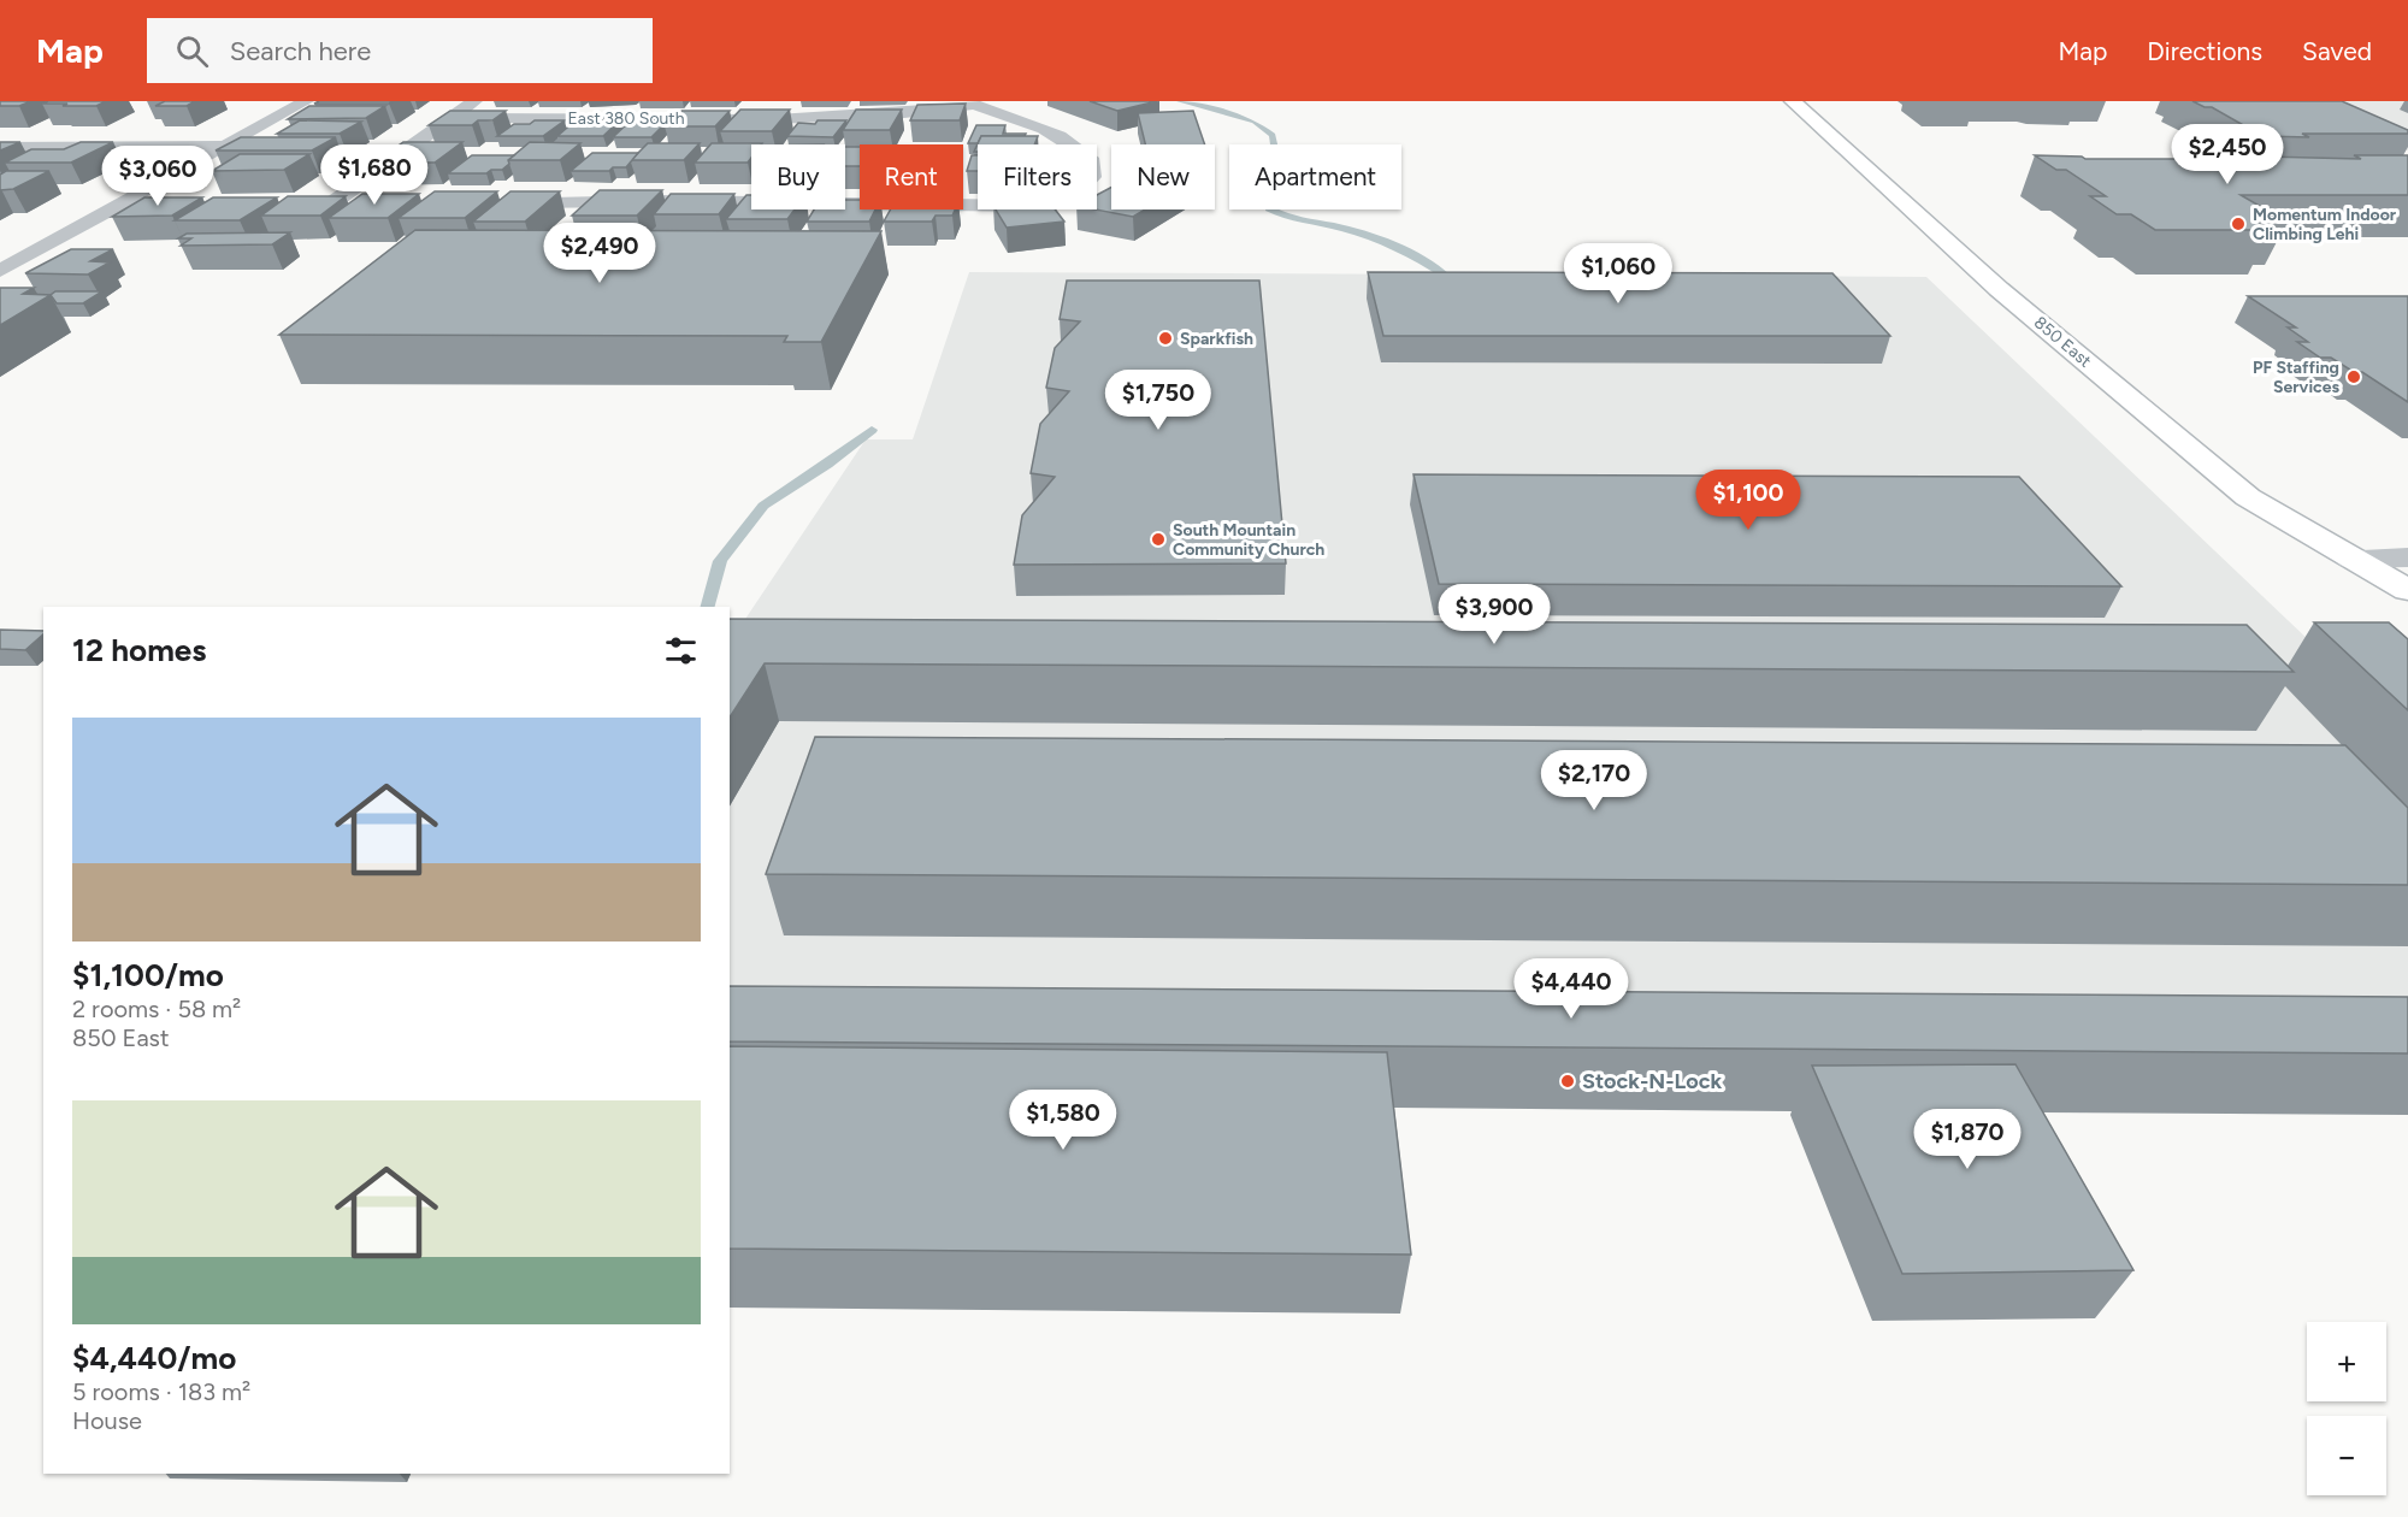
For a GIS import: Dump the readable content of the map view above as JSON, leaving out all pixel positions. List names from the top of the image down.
{
  "streets": {
    "main road": ["850 East"],
    "street": ["East 380 South"]
  },
  "places": [
    "Momentum Indoor Climbing Lehi",
    "Sparkfish",
    "PF Staffing Services",
    "South Mountain Community Church",
    "Stock-N-Lock"
  ],
  "page": {
    "header": "Map",
    "search": "Search here",
    "nav": ["Map", "Directions", "Saved"],
    "price": [
      "$2,450",
      "$1,680",
      "$3,060",
      "$2,490",
      "$1,060",
      "$1,750",
      "$1,100",
      "$3,900",
      "$2,170",
      "$4,440",
      "$1,580",
      "$1,870"
    ],
    "chip": [
      "Buy",
      "Rent",
      "Filters",
      "New",
      "Apartment"
    ],
    "heading": "12 homes",
    "list": [
      {
        "name": "$1,100/mo",
        "note": "2 rooms · 58 m² · 850 East"
      },
      {
        "name": "$4,440/mo",
        "note": "5 rooms · 183 m² · House"
      }
    ],
    "map_buttons": ["+", "−"]
  }
}
